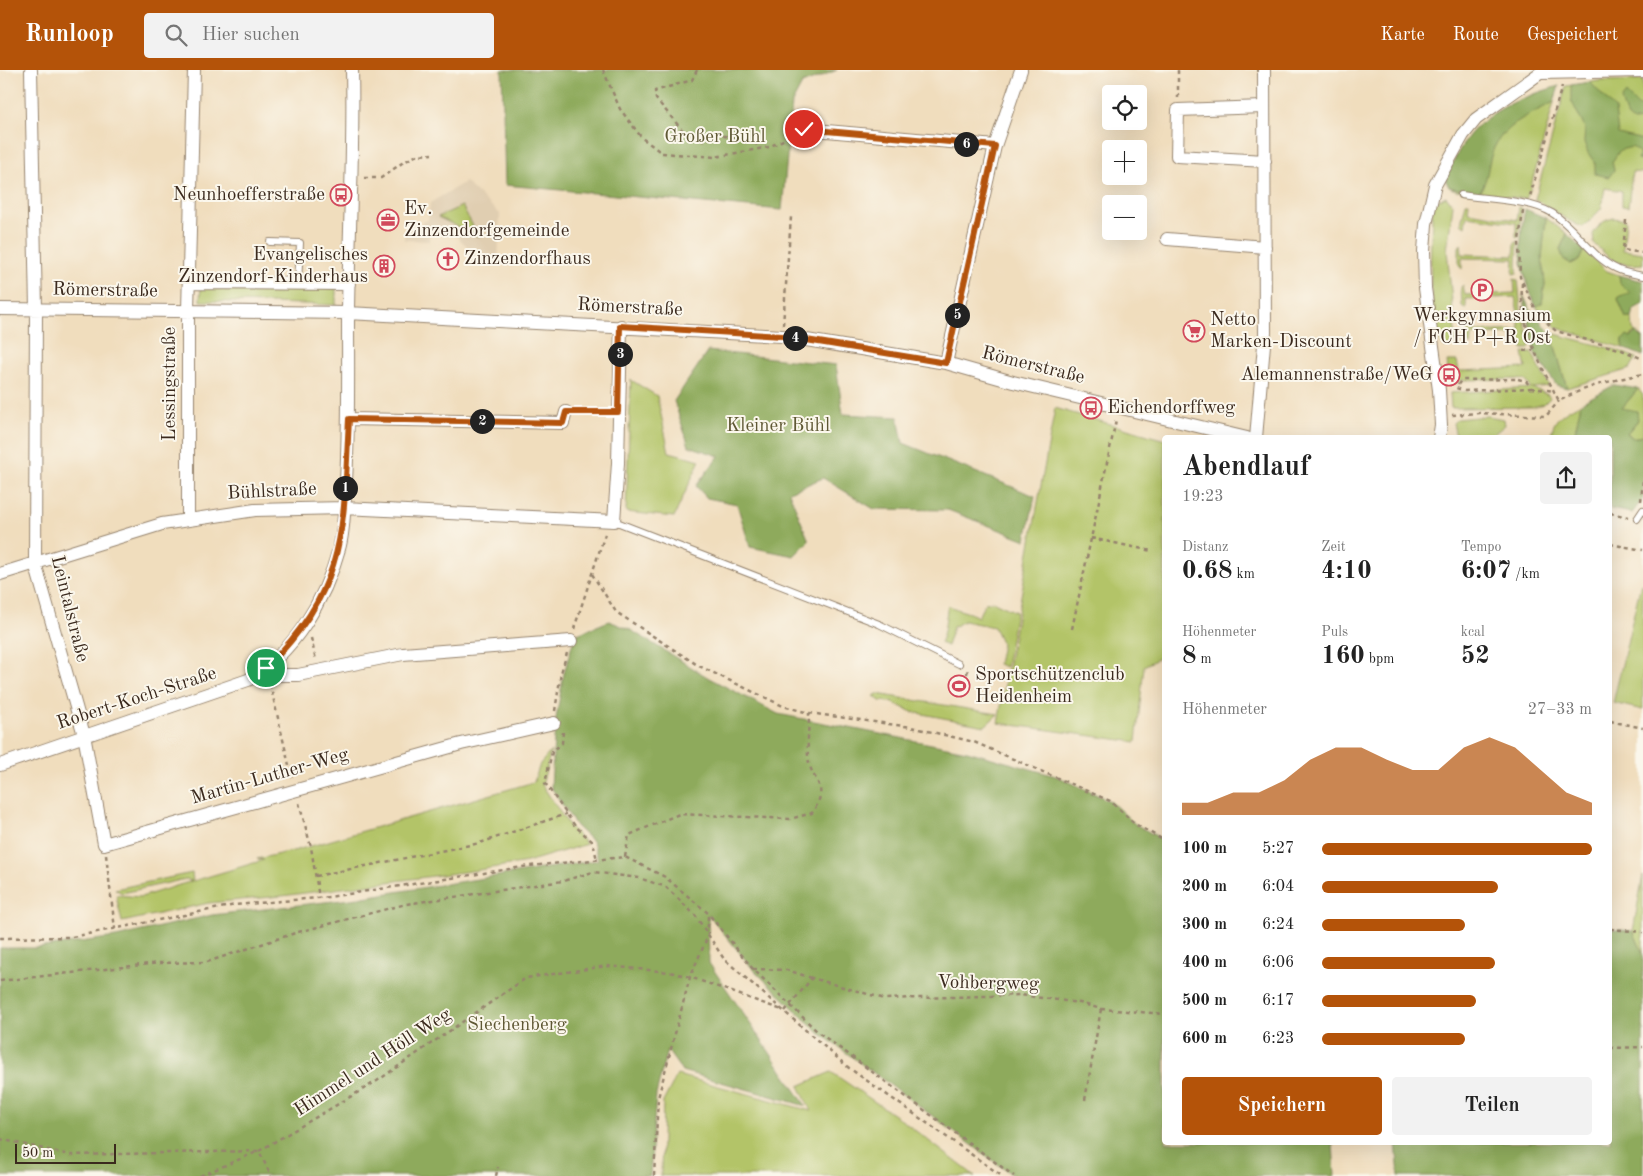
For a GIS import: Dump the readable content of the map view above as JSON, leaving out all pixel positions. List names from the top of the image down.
{
  "streets": {
    "street": [
      "Römerstraße",
      "Lessingstraße",
      "Bühlstraße",
      "Leintalstraße",
      "Robert-Koch-Straße",
      "Martin-Luther-Weg"
    ],
    "path": ["Vohbergweg", "Himmel und Höll Weg"]
  },
  "crossings": [
    ["Römerstraße", "Lessingstraße"],
    ["Römerstraße", "Leintalstraße"],
    ["Römerstraße", "Robert-Koch-Straße"],
    ["Lessingstraße", "Bühlstraße"],
    ["Bühlstraße", "Leintalstraße"],
    ["Bühlstraße", "Robert-Koch-Straße"],
    ["Leintalstraße", "Robert-Koch-Straße"]
  ],
  "parks": ["Großer Bühl", "Kleiner Bühl", "Siechenberg"],
  "places": {
    "bus stop": ["Neunhoefferstraße", "Alemannenstraße/WeG", "Eichendorffweg"],
    "office": ["Ev. Zinzendorfgemeinde"],
    "church": ["Zinzendorfhaus"],
    "building": ["Evangelisches Zinzendorf-Kinderhaus"],
    "parking": ["Werkgymnasium / FCH P+R Ost"],
    "supermarket": ["Netto Marken-Discount"],
    "sports": ["Sportschützenclub Heidenheim"]
  },
  "scale_bar": "50 m",
  "page": {
    "header": "Runloop",
    "search": "Hier suchen",
    "nav": ["Karte", "Route", "Gespeichert"],
    "map_buttons": ["+", "−"],
    "pins": [
      "6",
      "5",
      "4",
      "3",
      "2",
      "1"
    ],
    "heading": ["Abendlauf", "19:23"],
    "stats": [
      ["Distanz", "0.68 km"],
      ["Zeit", "4:10"],
      ["Tempo", "6:07 /km"],
      ["Höhenmeter", "8 m"],
      ["Puls", "160 bpm"],
      ["kcal", "52"]
    ],
    "chart": ["Höhenmeter", "27–33 m"],
    "list": [
      {
        "name": "100 m",
        "note": "5:27"
      },
      {
        "name": "200 m",
        "note": "6:04"
      },
      {
        "name": "300 m",
        "note": "6:24"
      },
      {
        "name": "400 m",
        "note": "6:06"
      },
      {
        "name": "500 m",
        "note": "6:17"
      },
      {
        "name": "600 m",
        "note": "6:23"
      }
    ],
    "buttons": ["Speichern", "Teilen"],
    "scale": "50 m"
  }
}
